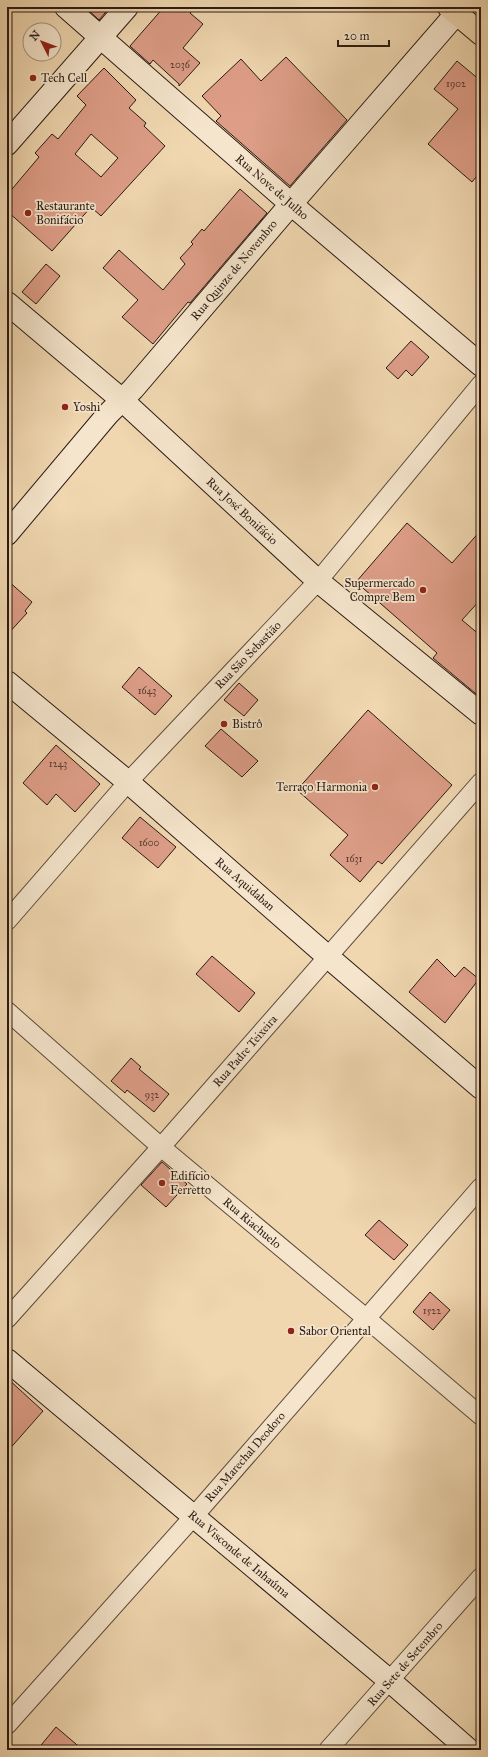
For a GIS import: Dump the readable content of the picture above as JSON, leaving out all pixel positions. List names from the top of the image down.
{
  "streets": {
    "main road": [
      "Rua Nove de Julho",
      "Rua Quinze de Novembro",
      "Rua José Bonifácio",
      "Rua Aquidaban",
      "Rua Visconde de Inhaúma"
    ],
    "street": [
      "Rua São Sebastião",
      "Rua Padre Teixeira",
      "Rua Riachuelo",
      "Rua Marechal Deodoro",
      "Rua Sete de Setembro"
    ]
  },
  "crossings": [
    ["Rua Nove de Julho", "Rua Quinze de Novembro"],
    ["Rua Quinze de Novembro", "Rua José Bonifácio"],
    ["Rua José Bonifácio", "Rua São Sebastião"],
    ["Rua São Sebastião", "Rua Aquidaban"],
    ["Rua Aquidaban", "Rua Padre Teixeira"],
    ["Rua Padre Teixeira", "Rua Riachuelo"],
    ["Rua Riachuelo", "Rua Marechal Deodoro"],
    ["Rua Marechal Deodoro", "Rua Visconde de Inhaúma"],
    ["Rua Visconde de Inhaúma", "Rua Sete de Setembro"]
  ],
  "places": [
    "Tech Cell",
    "Restaurante Bonifácio",
    "Yoshi",
    "Supermercado Compre Bem",
    "Bistrô",
    "Terraço Harmonia",
    "Edifício Ferretto",
    "Sabor Oriental"
  ],
  "house_numbers": [
    "2036",
    "1902",
    "1643",
    "1243",
    "1600",
    "1631",
    "932",
    "1522"
  ],
  "scale_bar": "20 m",
  "north": "top left"
}
